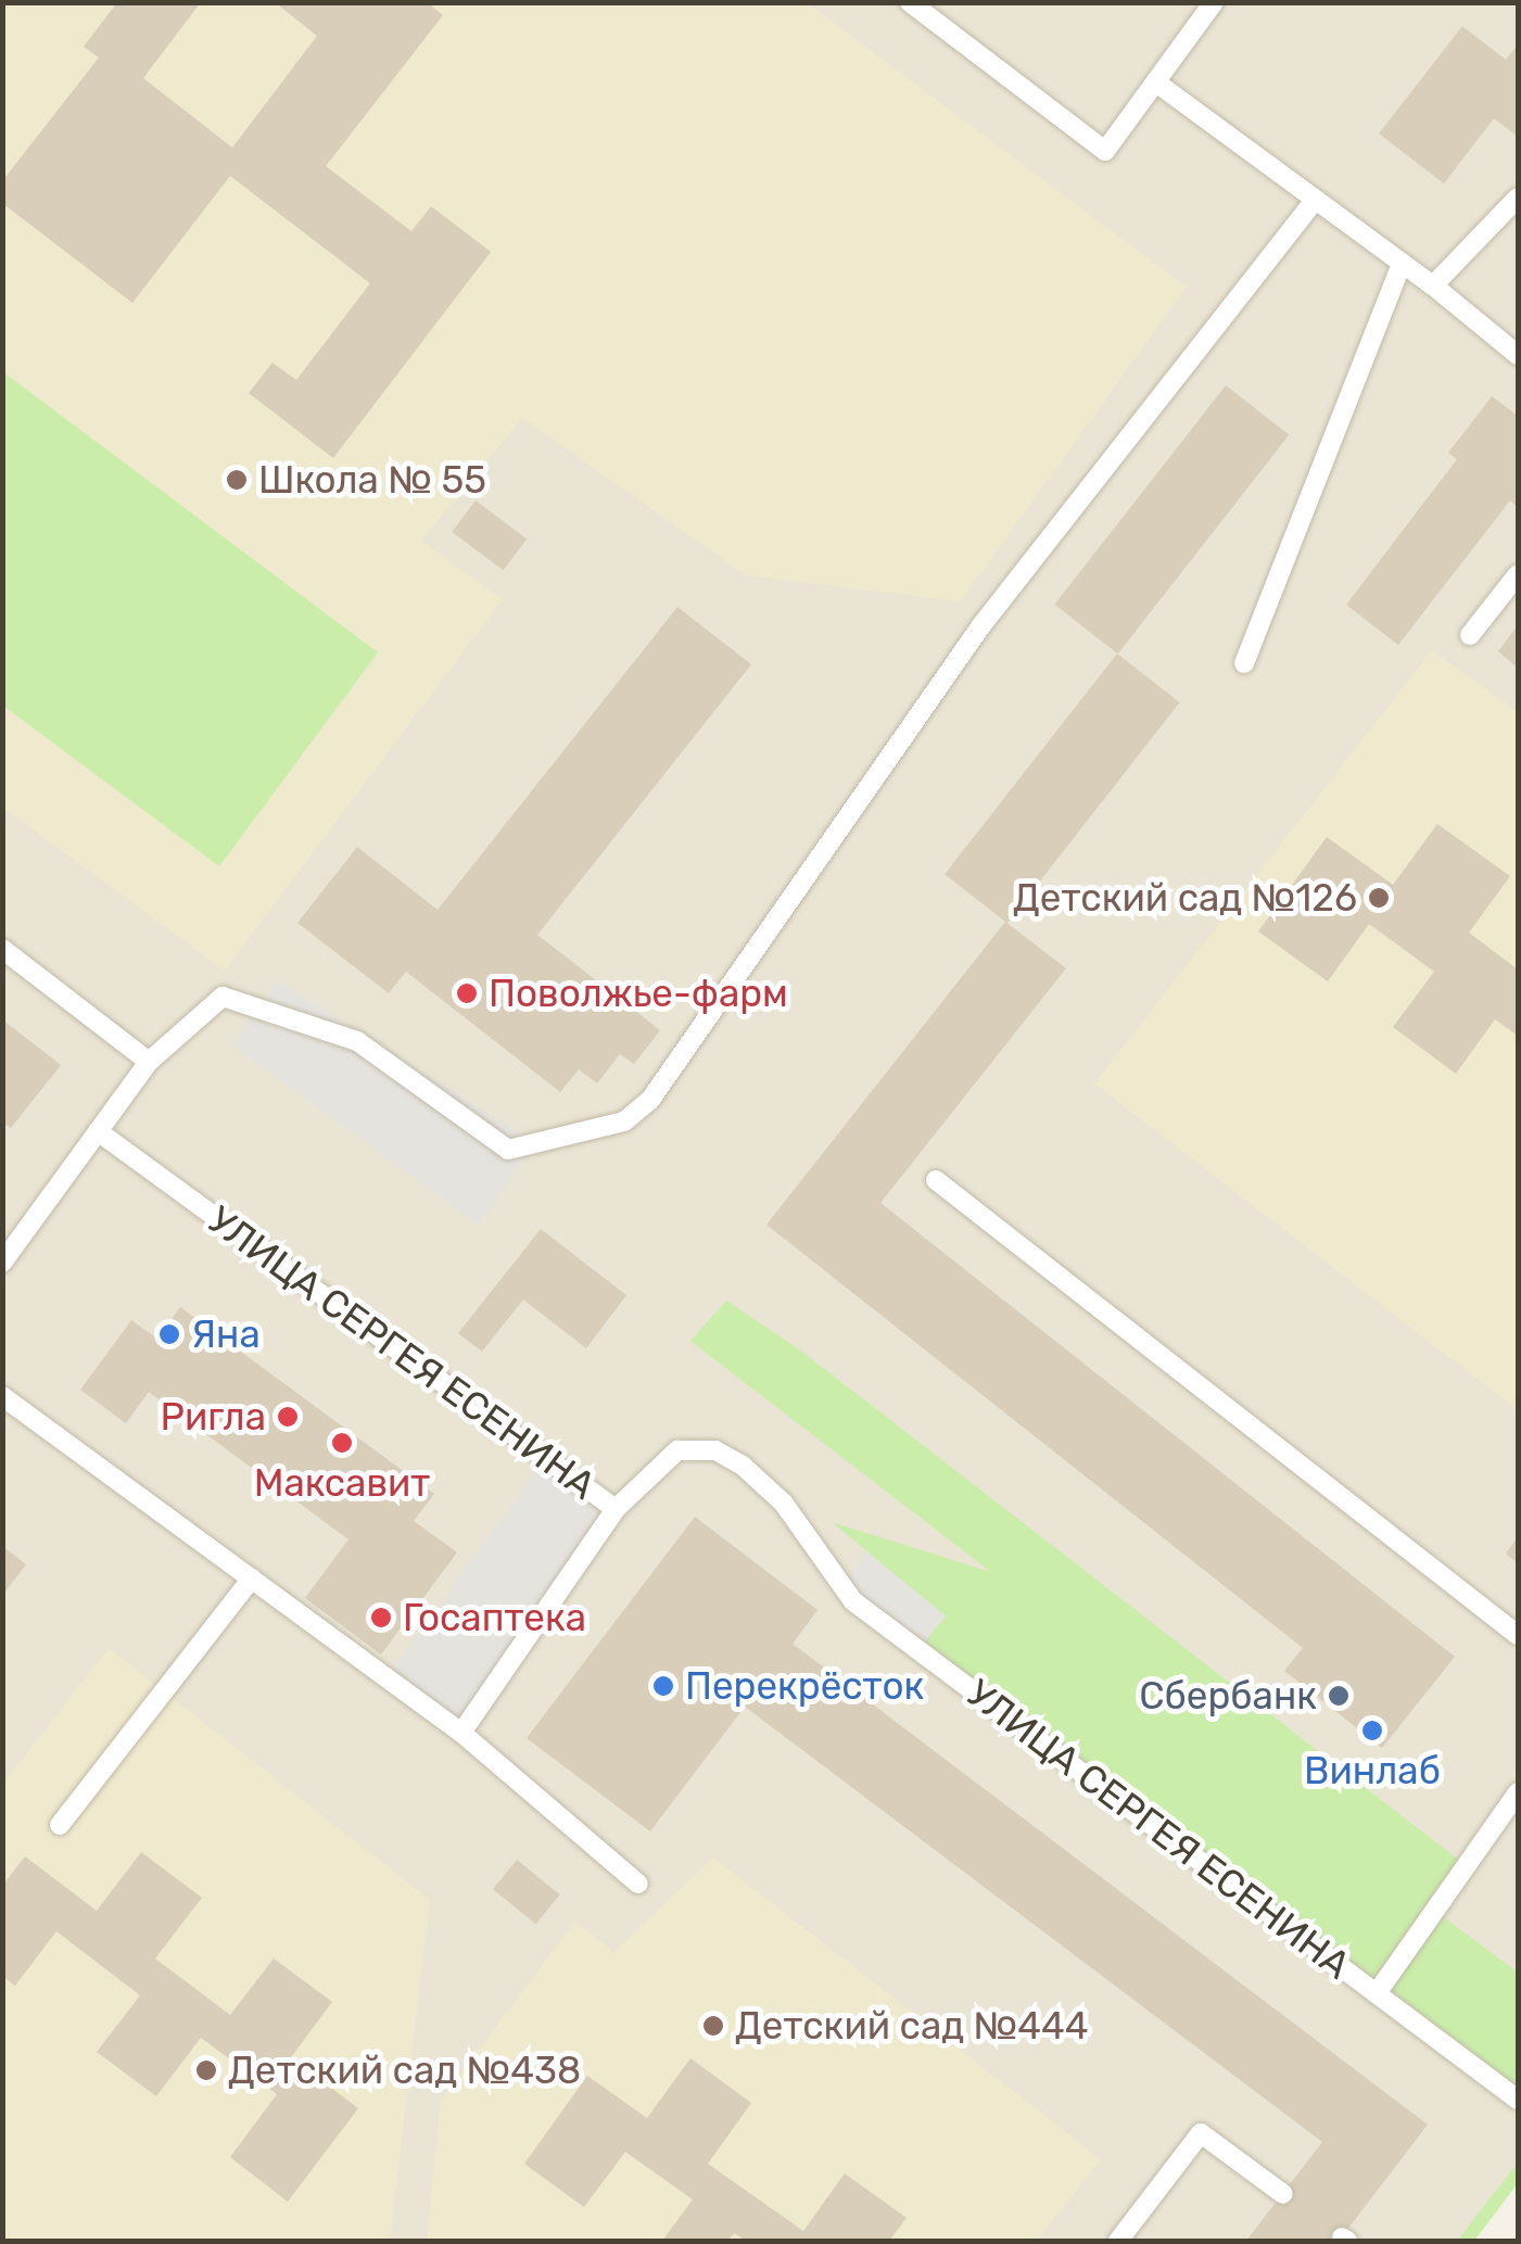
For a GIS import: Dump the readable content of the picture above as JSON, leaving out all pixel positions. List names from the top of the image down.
{
  "streets": {
    "lane": ["УЛИЦА СЕРГЕЯ ЕСЕНИНА"]
  },
  "places": [
    "Школа № 55",
    "Детский сад №126",
    "Поволжье-фарм",
    "Яна",
    "Ригла",
    "Максавит",
    "Госаптека",
    "Перекрёсток",
    "Сбербанк",
    "Винлаб",
    "Детский сад №444",
    "Детский сад №438"
  ]
}
